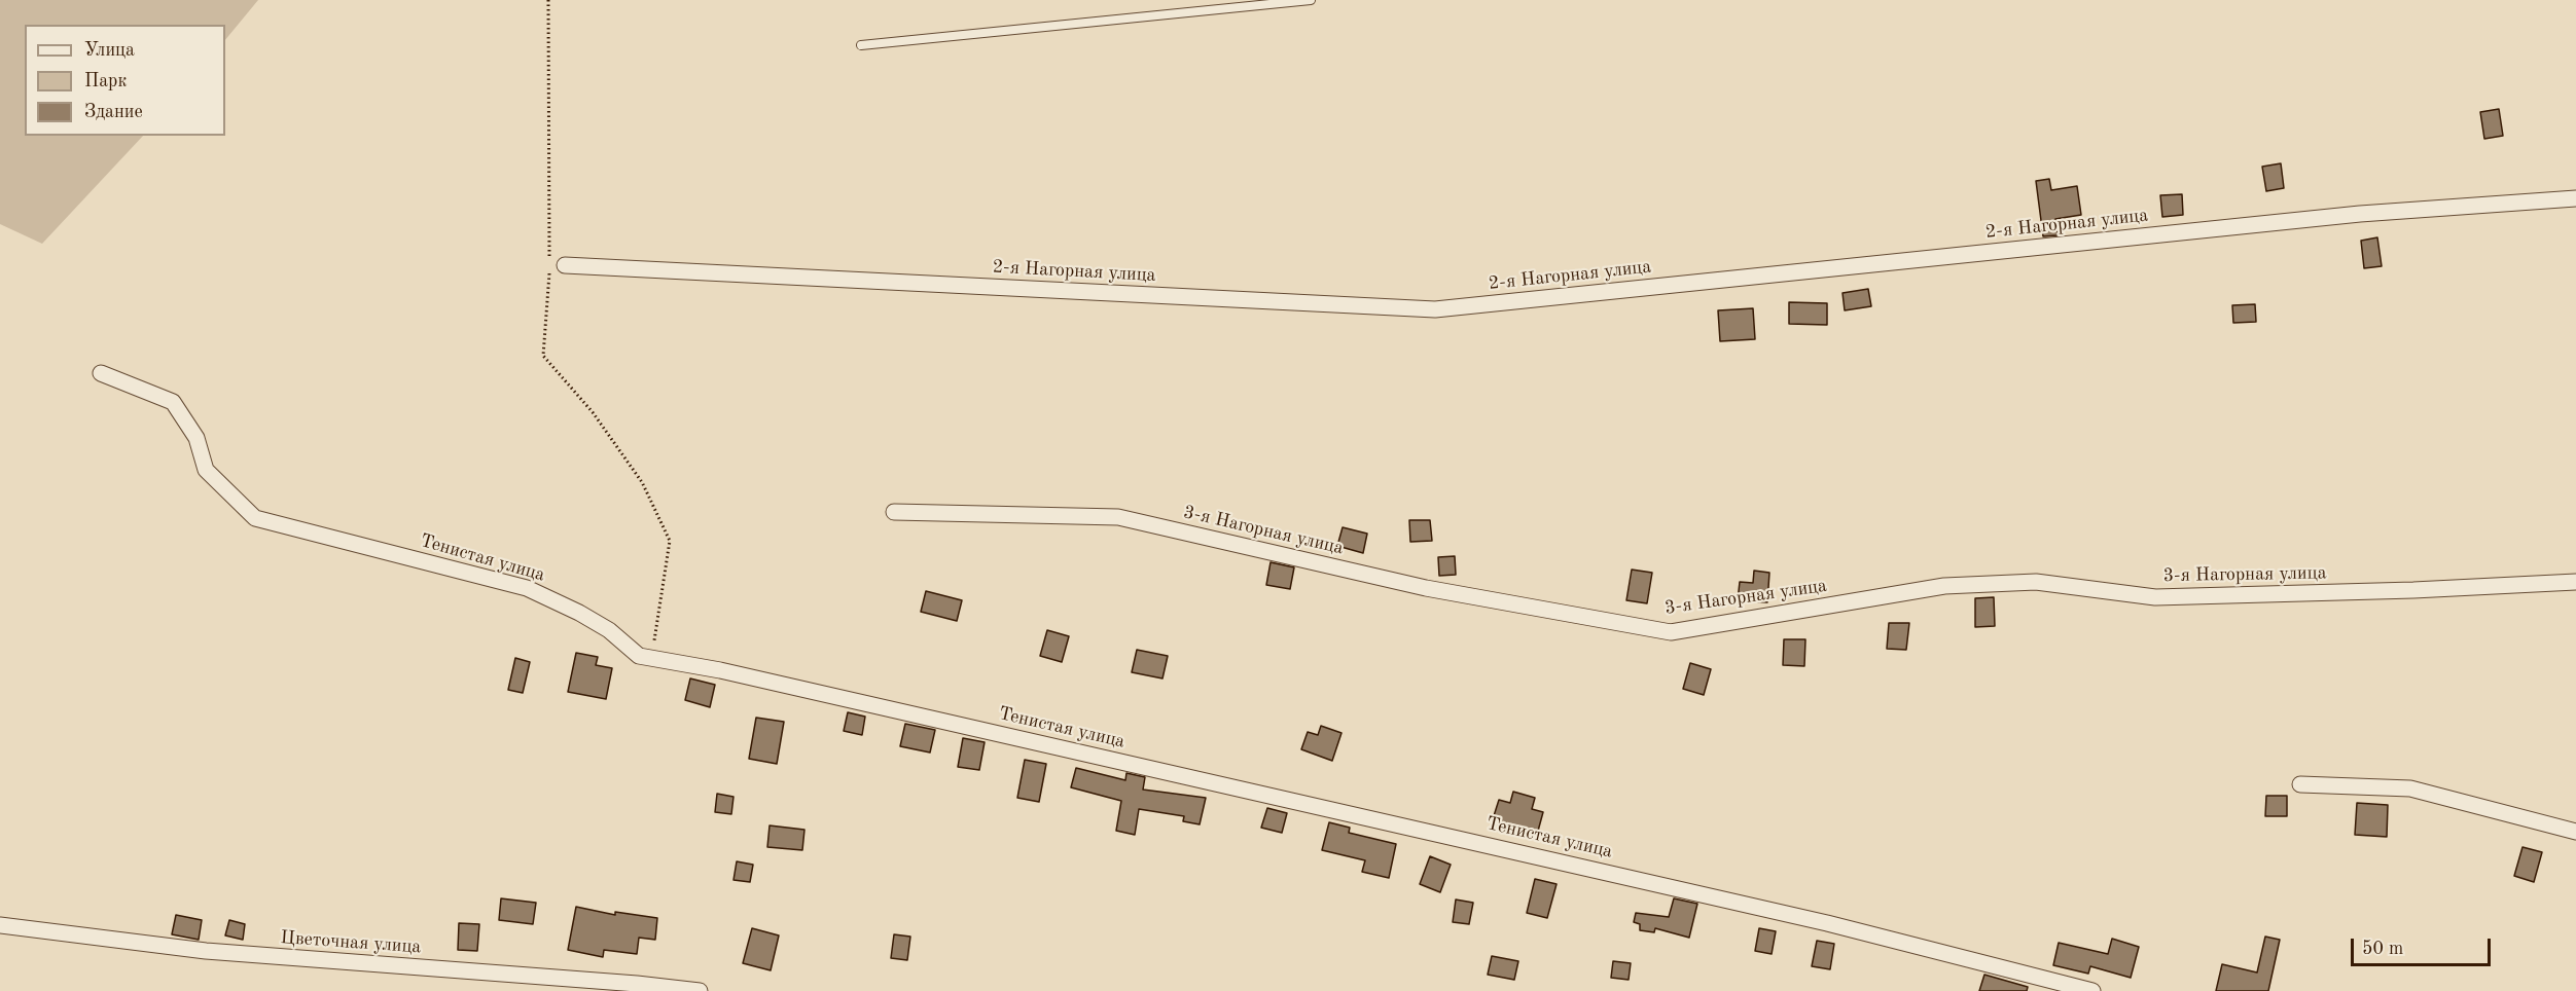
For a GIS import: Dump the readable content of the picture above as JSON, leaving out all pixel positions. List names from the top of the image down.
{
  "streets": {
    "street": [
      "2-я Нагорная улица",
      "3-я Нагорная улица",
      "Тенистая улица",
      "Цветочная улица"
    ]
  },
  "legend": ["Улица", "Парк", "Здание"],
  "scale_bar": "50 m"
}
